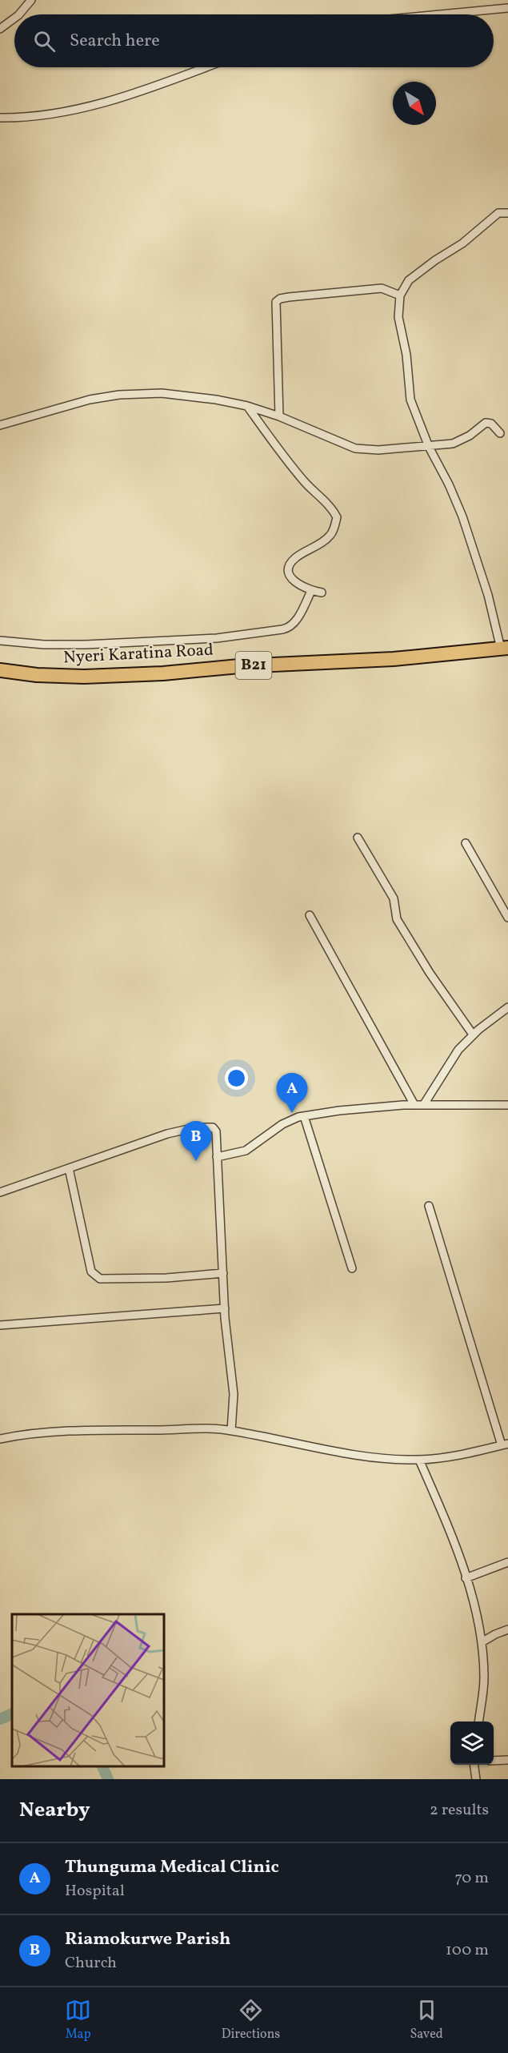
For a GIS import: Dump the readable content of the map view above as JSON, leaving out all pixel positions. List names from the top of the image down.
{
  "streets": {
    "highway": ["Nyeri Karatina Road", "B21"]
  },
  "north": "bottom right",
  "page": {
    "search": "Search here",
    "pins": ["A", "B"],
    "heading": ["Nearby", "2 results"],
    "list": [
      {
        "mark": "A",
        "name": "Thunguma Medical Clinic",
        "note": "Hospital",
        "value": "70 m"
      },
      {
        "mark": "B",
        "name": "Riamokurwe Parish",
        "note": "Church",
        "value": "100 m"
      }
    ],
    "nav": ["Map", "Directions", "Saved"]
  }
}
